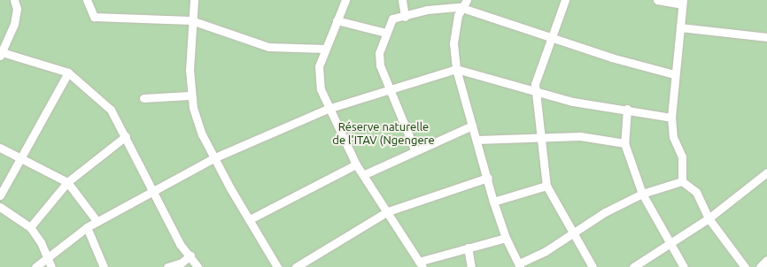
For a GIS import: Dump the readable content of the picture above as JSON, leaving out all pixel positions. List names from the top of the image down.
{
  "parks": ["Réserve naturelle de l'ITAV (Ngengere"]
}
